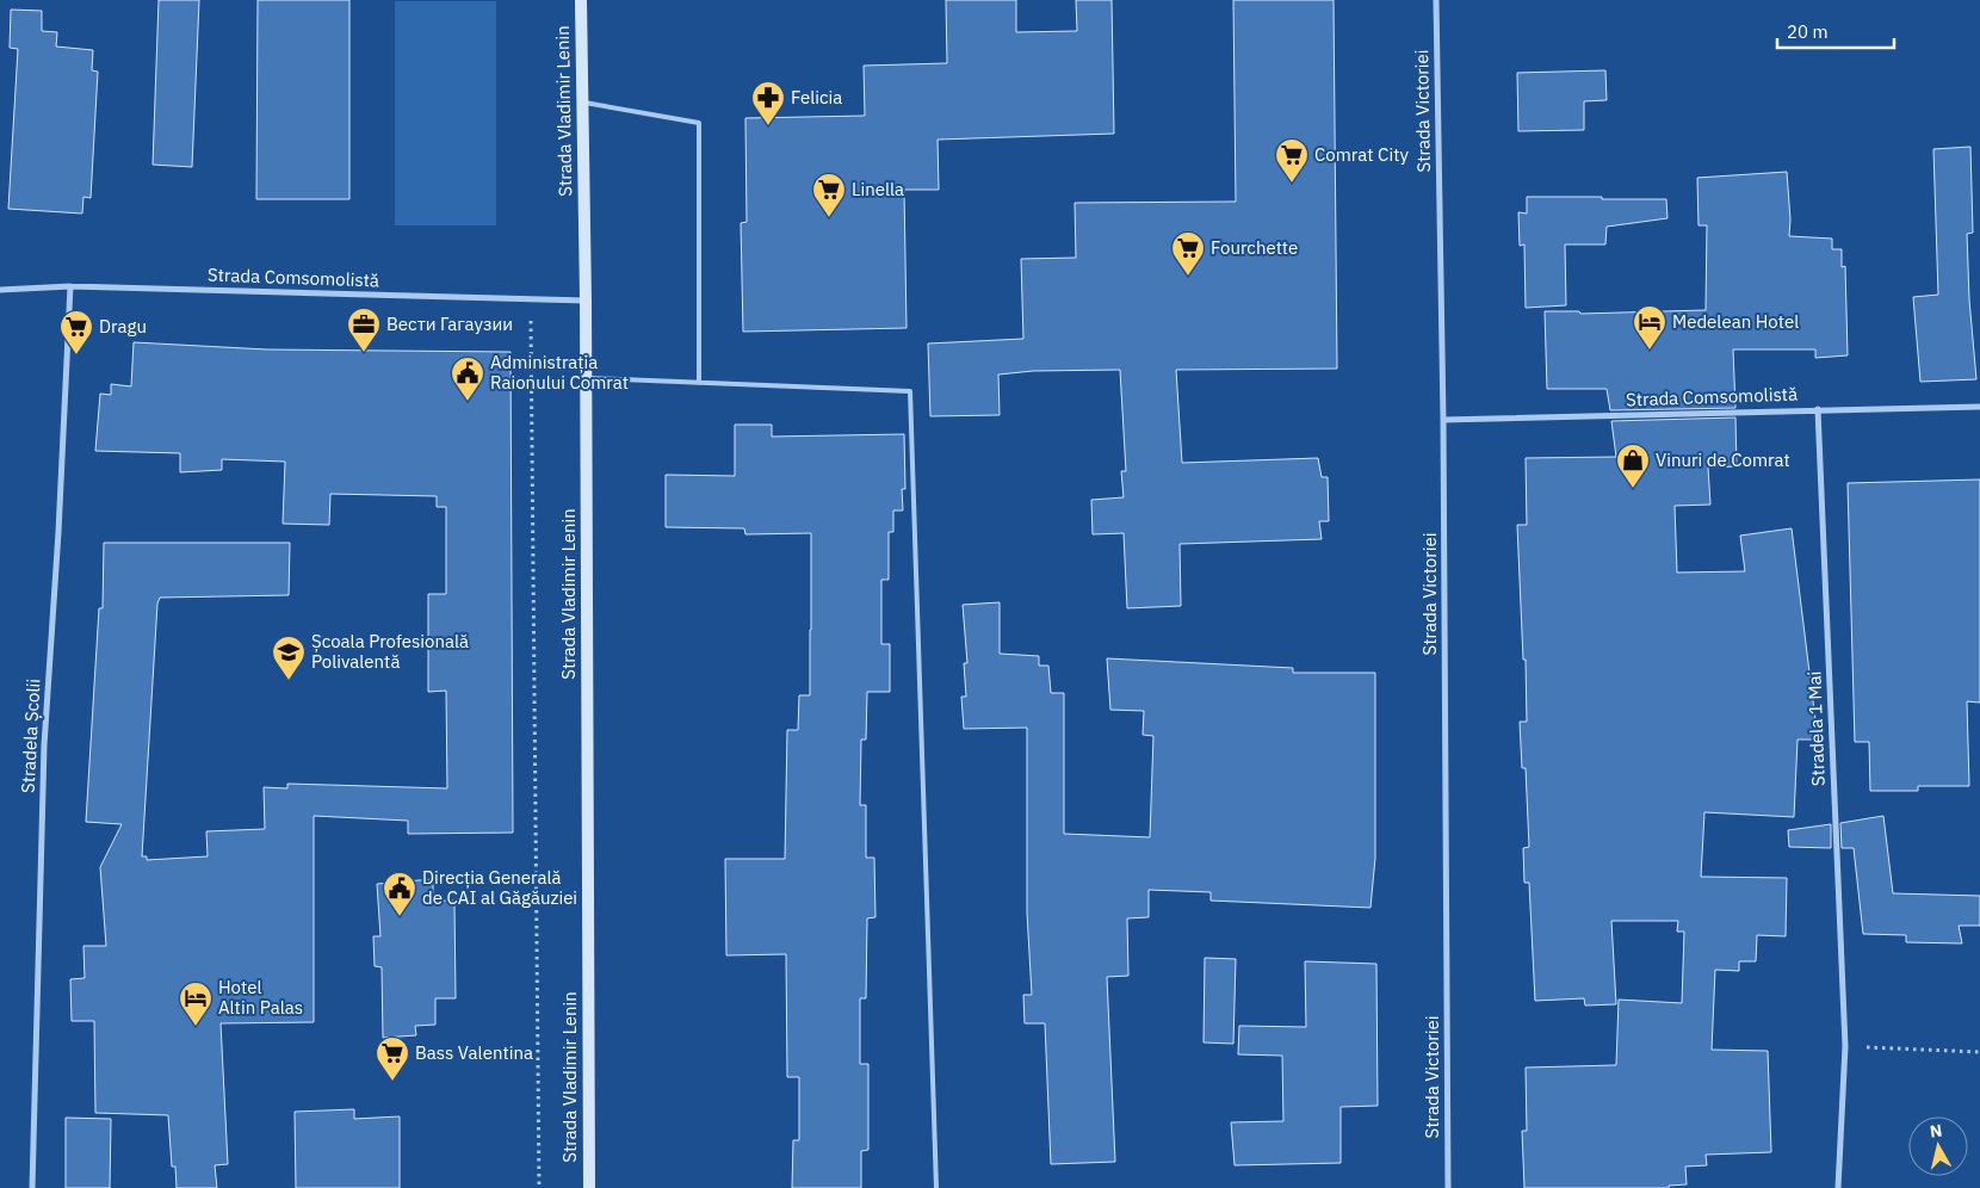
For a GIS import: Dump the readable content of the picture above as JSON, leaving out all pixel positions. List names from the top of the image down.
{
  "streets": {
    "main road": ["Strada Vladimir Lenin"],
    "street": [
      "Strada Victoriei",
      "Strada Comsomolistă",
      "Stradela 1 Mai",
      "Stradela Școlii"
    ]
  },
  "crossings": [
    ["Strada Vladimir Lenin", "Strada Comsomolistă"],
    ["Strada Victoriei", "Strada Comsomolistă"],
    ["Strada Comsomolistă", "Stradela 1 Mai"],
    ["Strada Comsomolistă", "Stradela Școlii"]
  ],
  "places": {
    "pharmacy": ["Felicia"],
    "supermarket": [
      "Comrat City",
      "Linella",
      "Fourchette",
      "Dragu",
      "Bass Valentina"
    ],
    "hotel": ["Medelean Hotel", "Hotel Altin Palas"],
    "office": ["Вести Гагаузии"],
    "public building": ["Administrația Raionului Comrat", "Direcția Generală de CAI al Găgăuziei"],
    "shop": ["Vinuri de Comrat"],
    "school or university": ["Școala Profesională Polivalentă"]
  },
  "scale_bar": "20 m",
  "north": "top"
}
